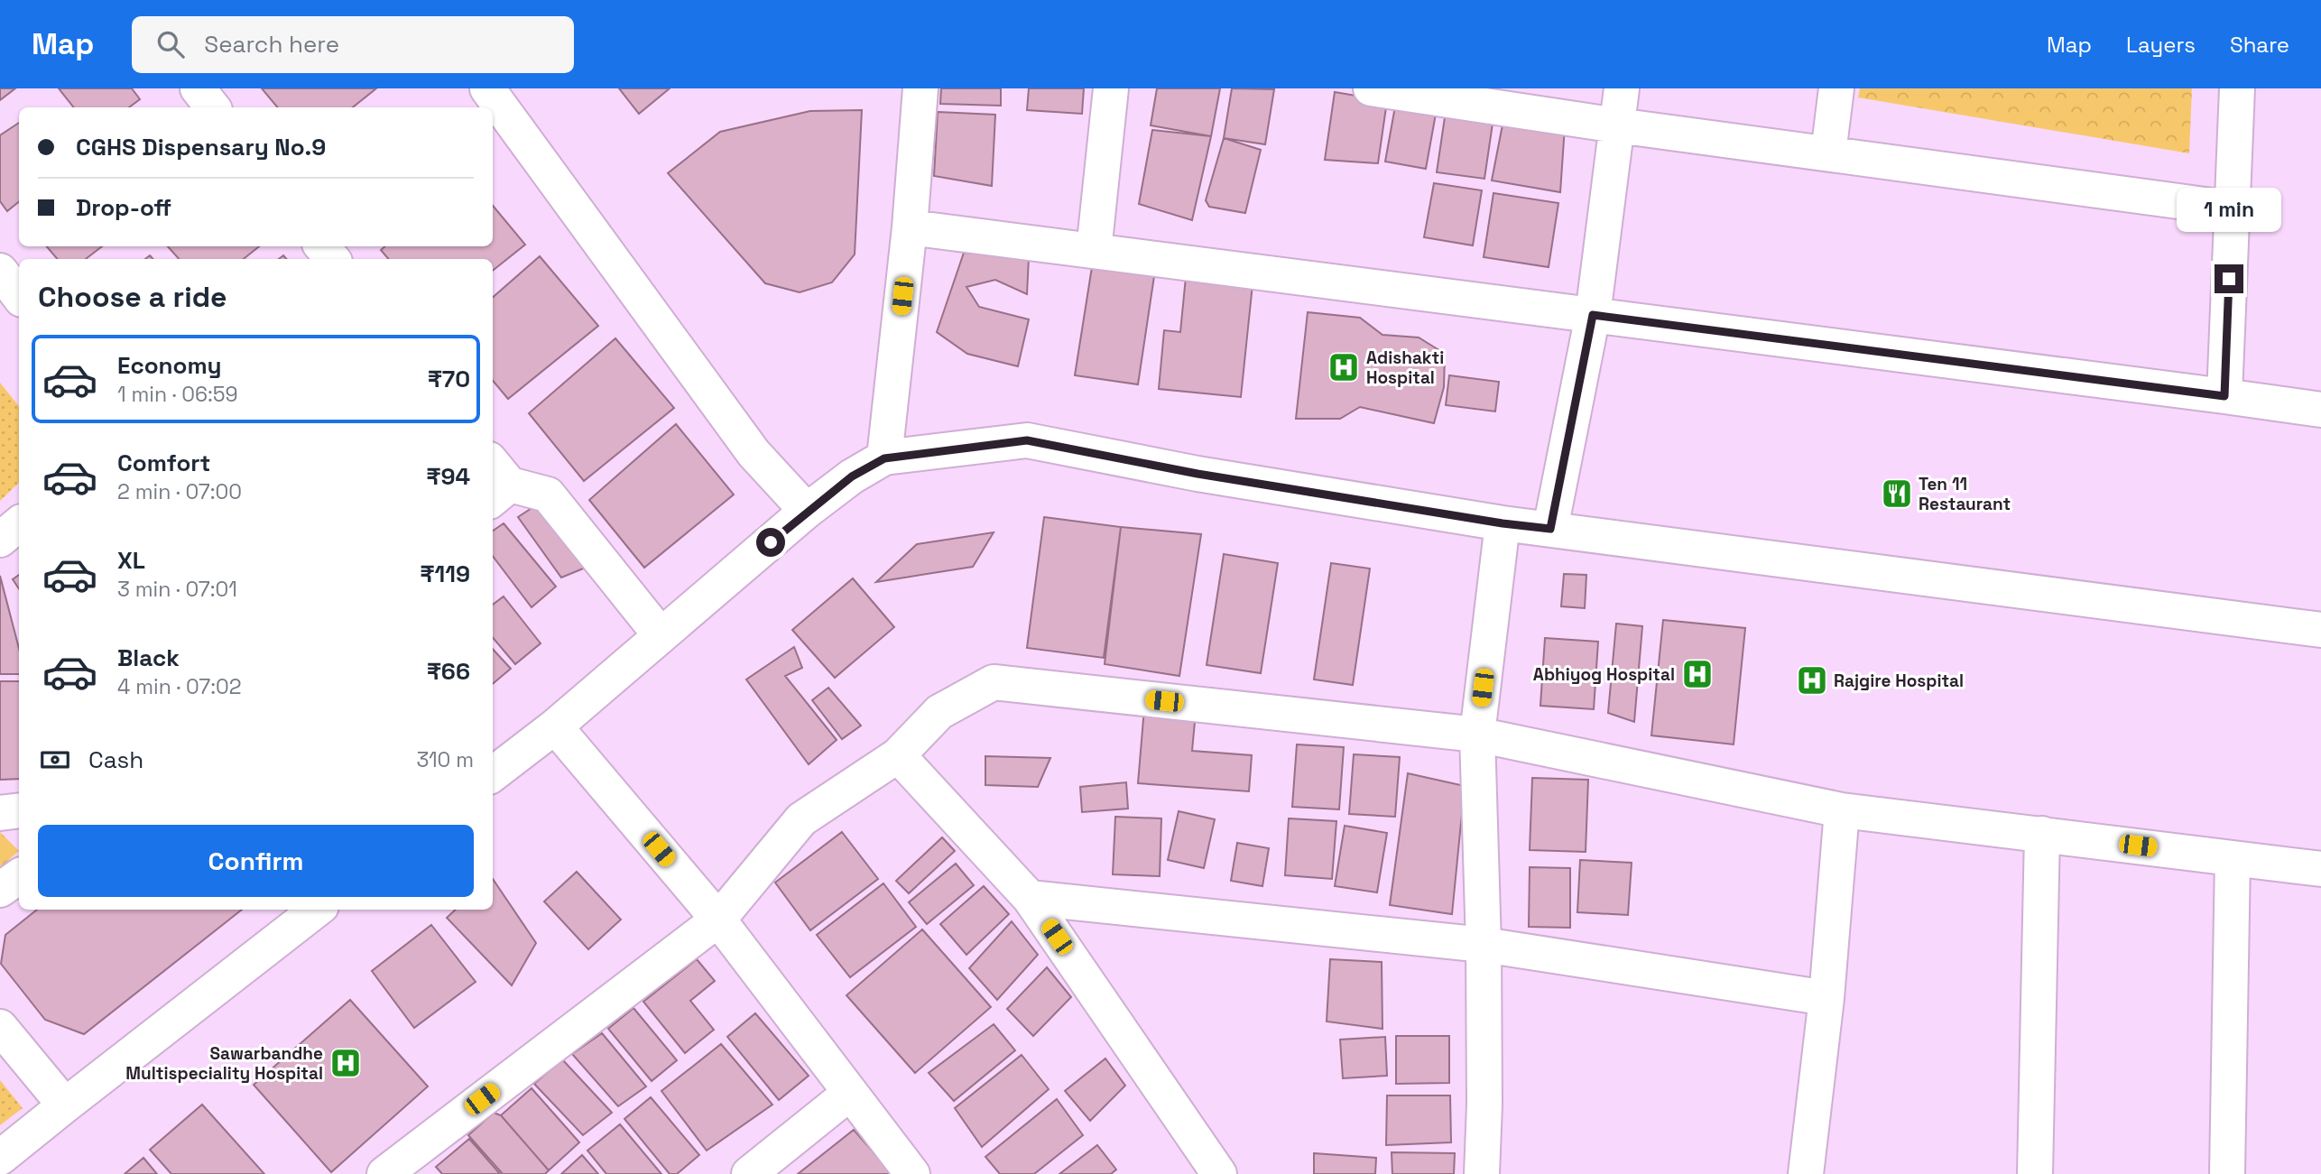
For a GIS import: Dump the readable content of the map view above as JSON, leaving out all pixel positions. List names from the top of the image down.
{
  "places": {
    "hospital": [
      "Adishakti Hospital",
      "Abhiyog Hospital",
      "Rajgire Hospital",
      "Sawarbandhe Multispeciality Hospital"
    ],
    "restaurant": ["Ten 11 Restaurant"]
  },
  "page": {
    "header": "Map",
    "search": "Search here",
    "nav": ["Map", "Layers", "Share"],
    "banner": ["CGHS Dispensary No.9", "Drop-off"],
    "bubble": "1 min",
    "heading": "Choose a ride",
    "list": [
      {
        "name": "Economy",
        "note": "1 min · 06:59",
        "value": "₹70"
      },
      {
        "name": "Comfort",
        "note": "2 min · 07:00",
        "value": "₹94"
      },
      {
        "name": "XL",
        "note": "3 min · 07:01",
        "value": "₹119"
      },
      {
        "name": "Black",
        "note": "4 min · 07:02",
        "value": "₹66"
      }
    ],
    "pay": ["Cash", "310 m"],
    "buttons": "Confirm"
  }
}
